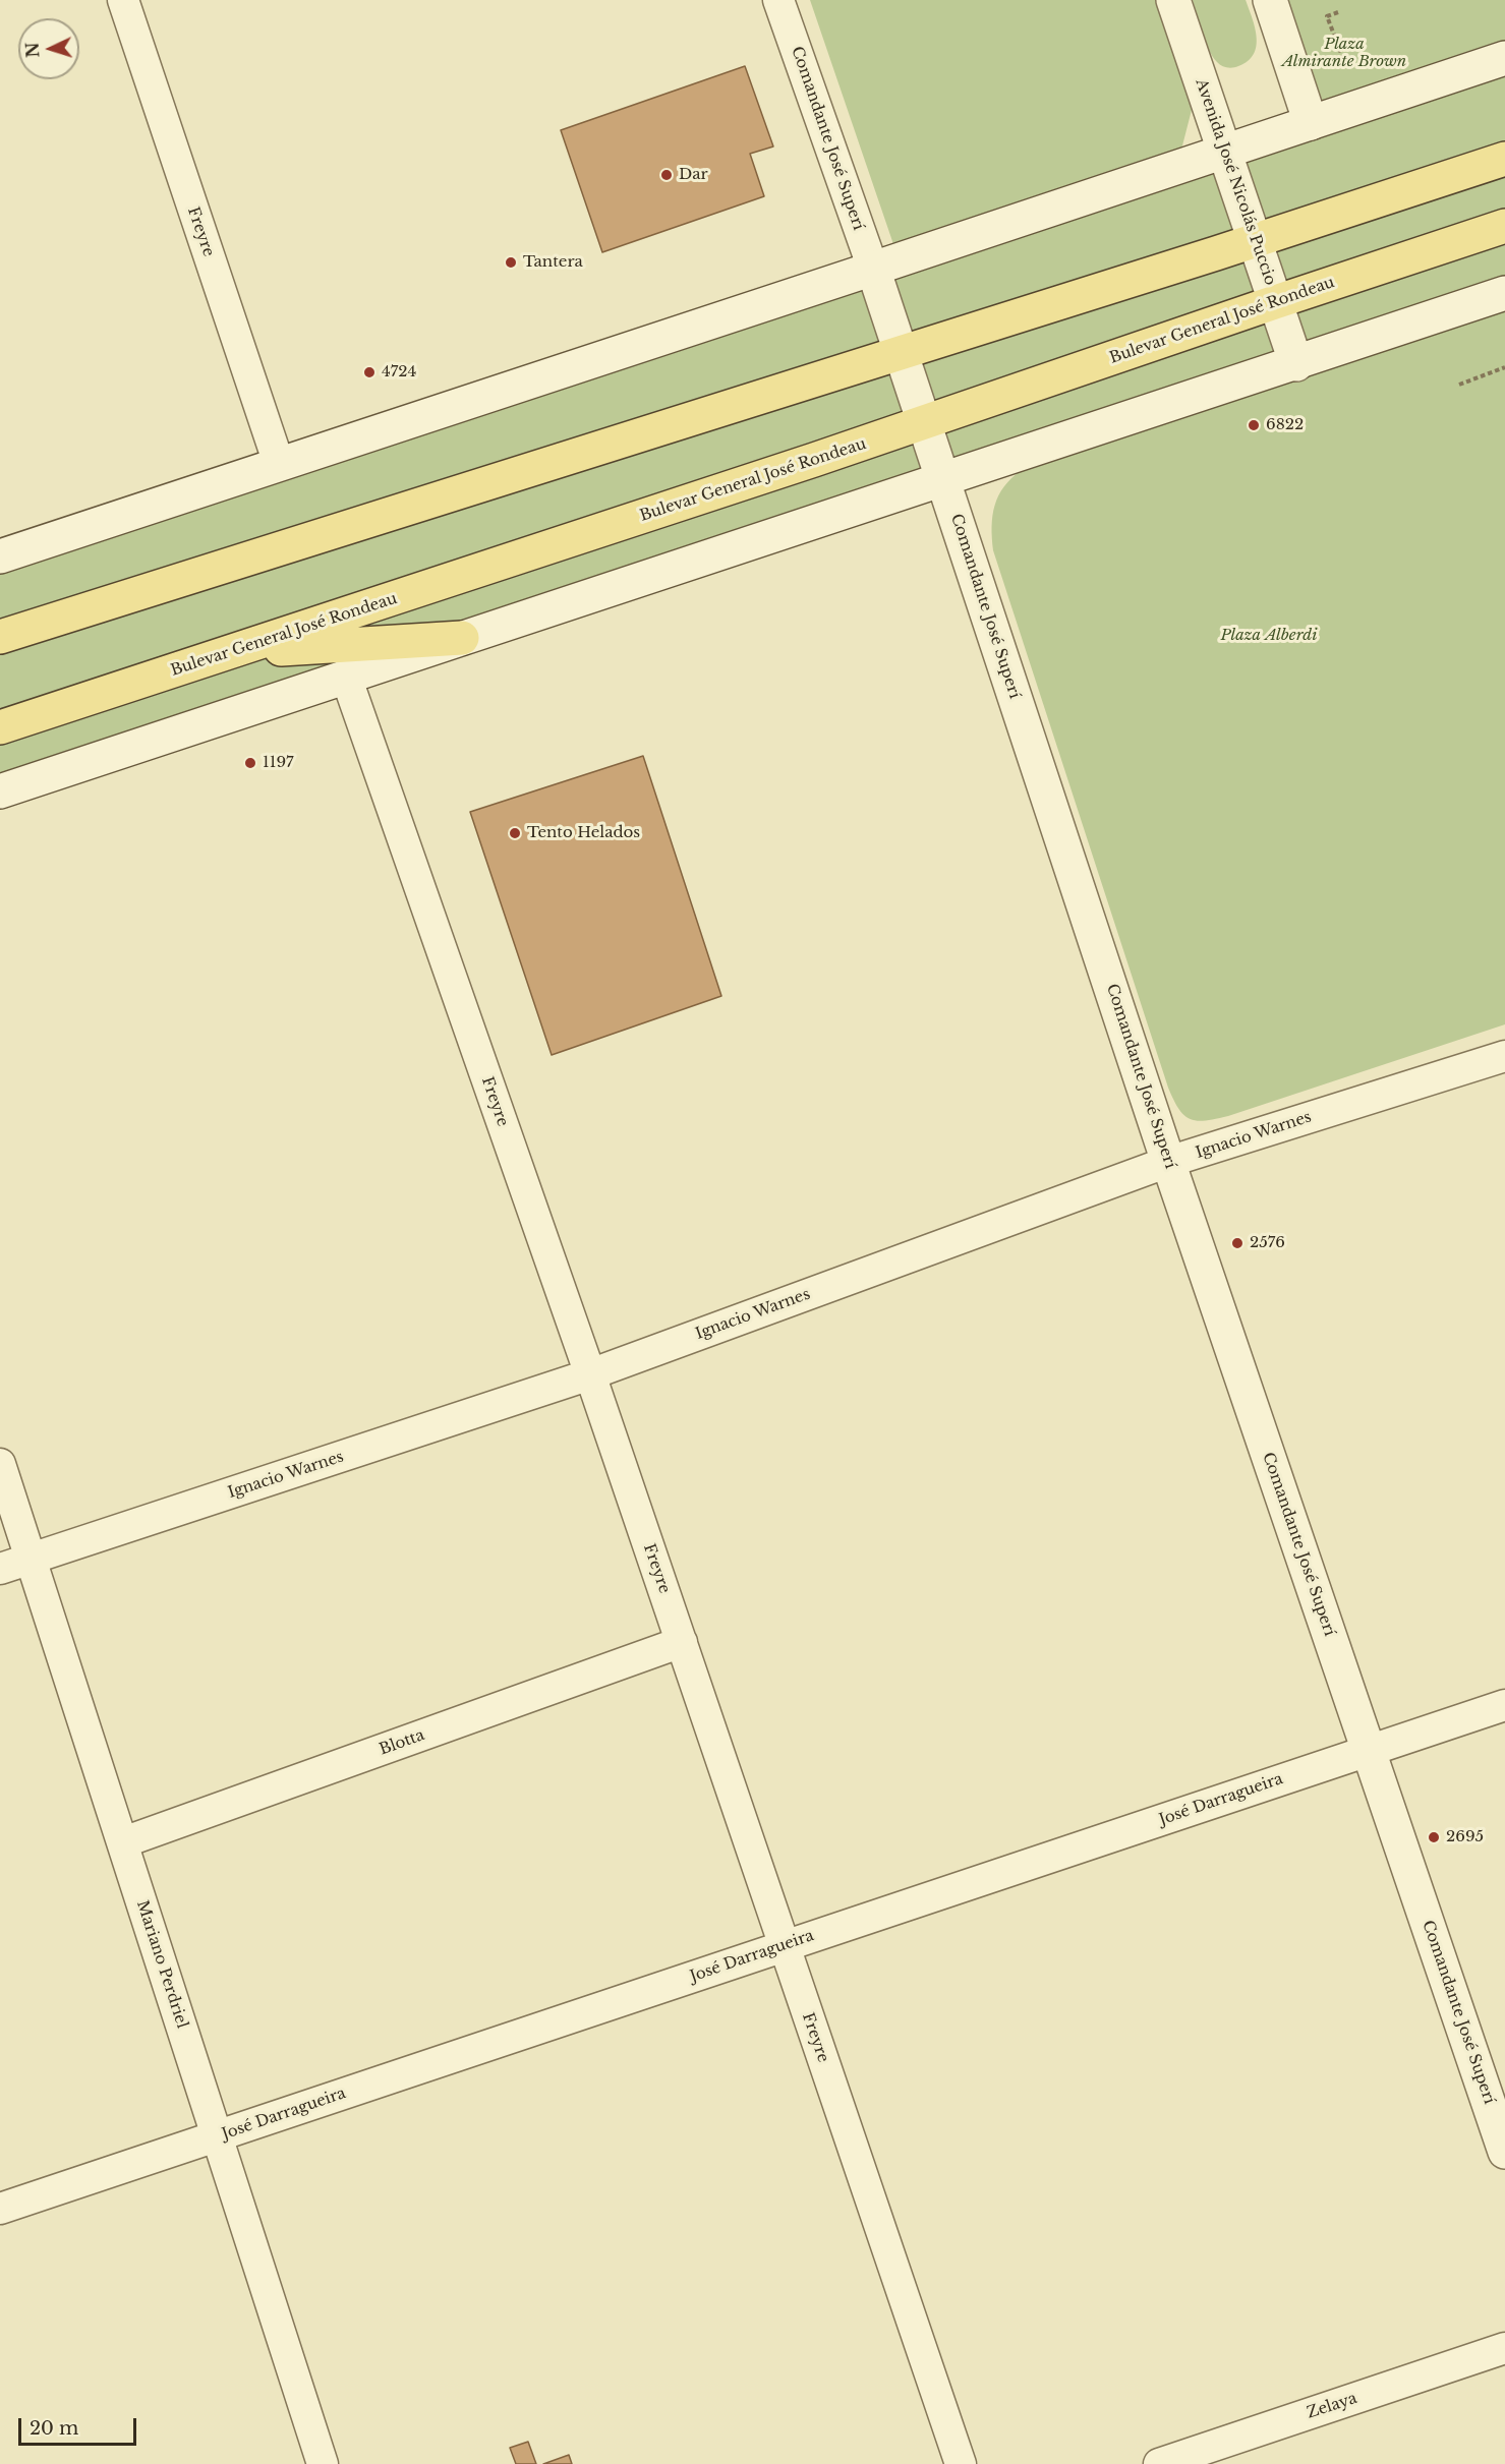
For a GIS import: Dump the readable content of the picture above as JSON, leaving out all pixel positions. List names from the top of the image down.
{
  "streets": {
    "main road": ["Comandante José Superí", "Avenida José Nicolás Puccio", "Bulevar General José Rondeau"],
    "street": [
      "Freyre",
      "Ignacio Warnes",
      "Blotta",
      "José Darragueira",
      "Mariano Perdriel",
      "Zelaya"
    ]
  },
  "crossings": [
    ["Comandante José Superí", "Bulevar General José Rondeau"],
    ["Comandante José Superí", "Ignacio Warnes"],
    ["Comandante José Superí", "José Darragueira"],
    ["Avenida José Nicolás Puccio", "Bulevar General José Rondeau"],
    ["Freyre", "Ignacio Warnes"],
    ["Freyre", "Blotta"],
    ["Freyre", "José Darragueira"],
    ["Ignacio Warnes", "Mariano Perdriel"],
    ["Blotta", "Mariano Perdriel"],
    ["José Darragueira", "Mariano Perdriel"]
  ],
  "parks": ["Plaza Almirante Brown", "Plaza Alberdi"],
  "places": [
    "Dar",
    "Tantera",
    "4724",
    "6822",
    "1197",
    "Tento Helados",
    "2576",
    "2695"
  ],
  "scale_bar": "20 m",
  "north": "left"
}
